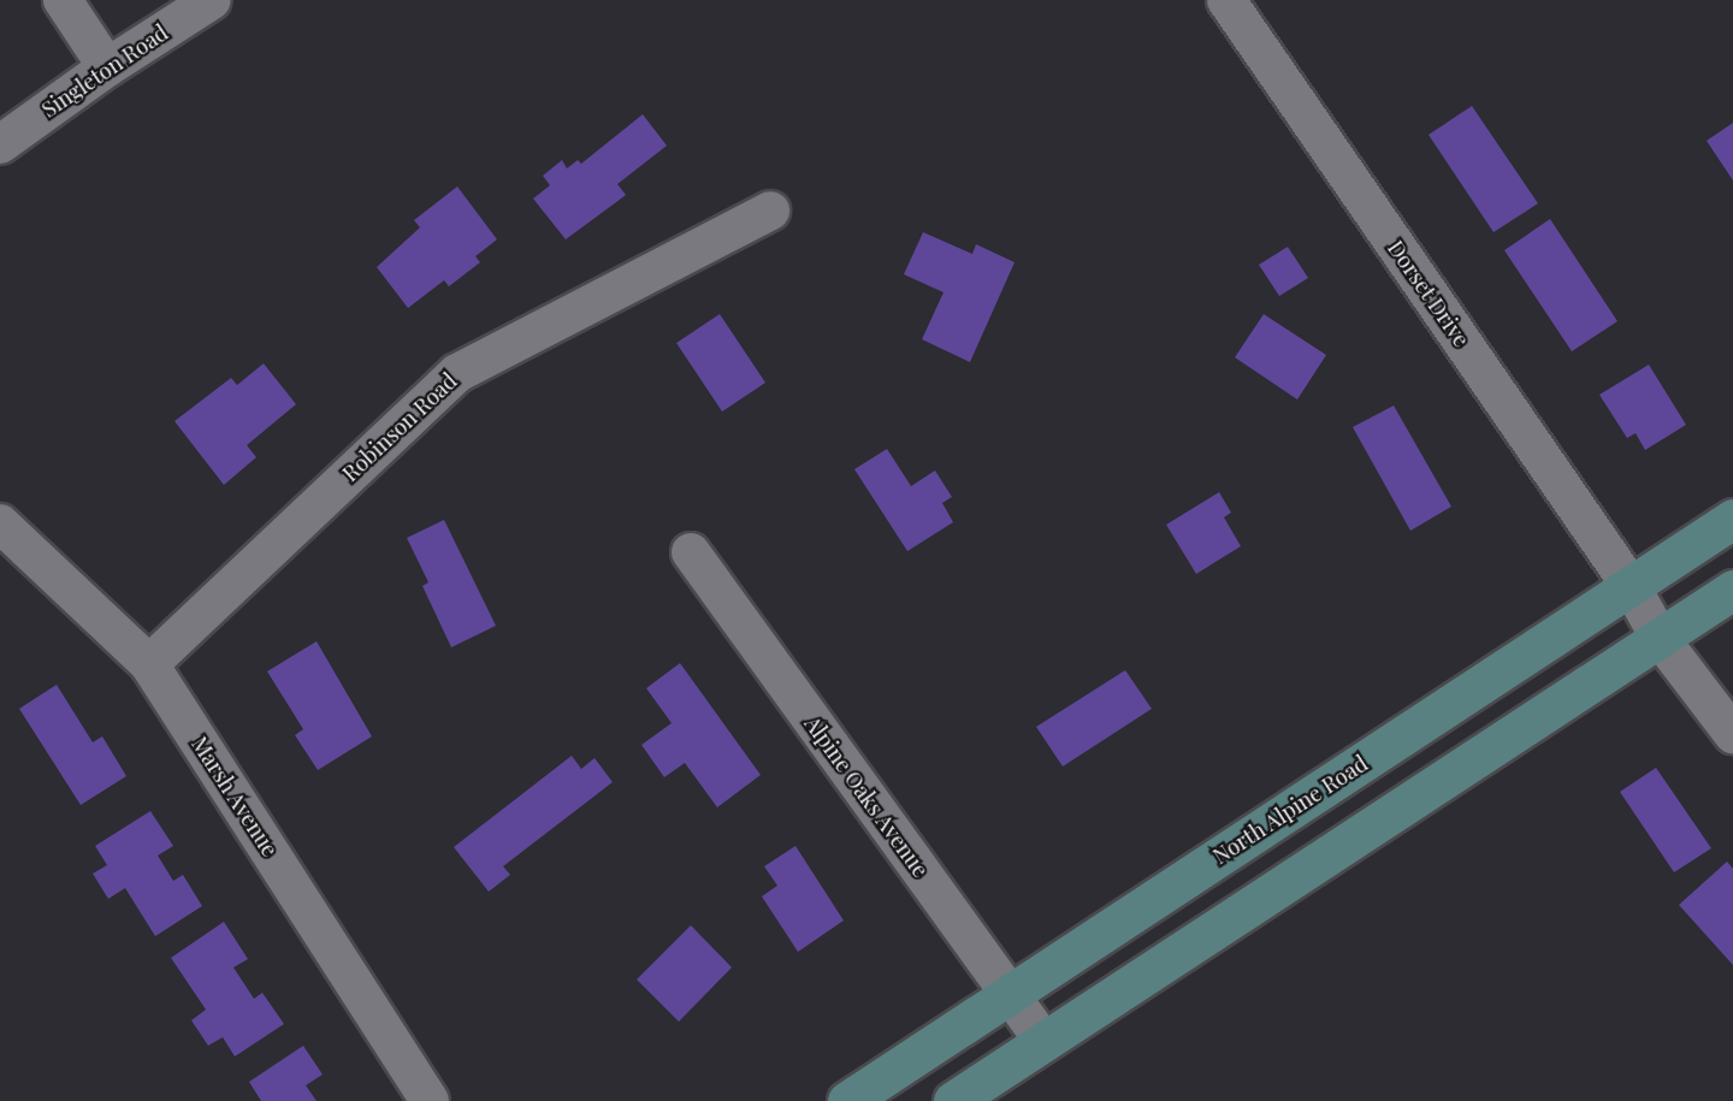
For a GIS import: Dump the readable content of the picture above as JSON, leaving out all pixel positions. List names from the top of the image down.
{
  "streets": {
    "main road": ["North Alpine Road"],
    "street": [
      "Singleton Road",
      "Dorset Drive",
      "Robinson Road",
      "Marsh Avenue",
      "Alpine Oaks Avenue"
    ]
  },
  "crossings": [
    ["Dorset Drive", "North Alpine Road"],
    ["Robinson Road", "Marsh Avenue"],
    ["Alpine Oaks Avenue", "North Alpine Road"]
  ]
}
